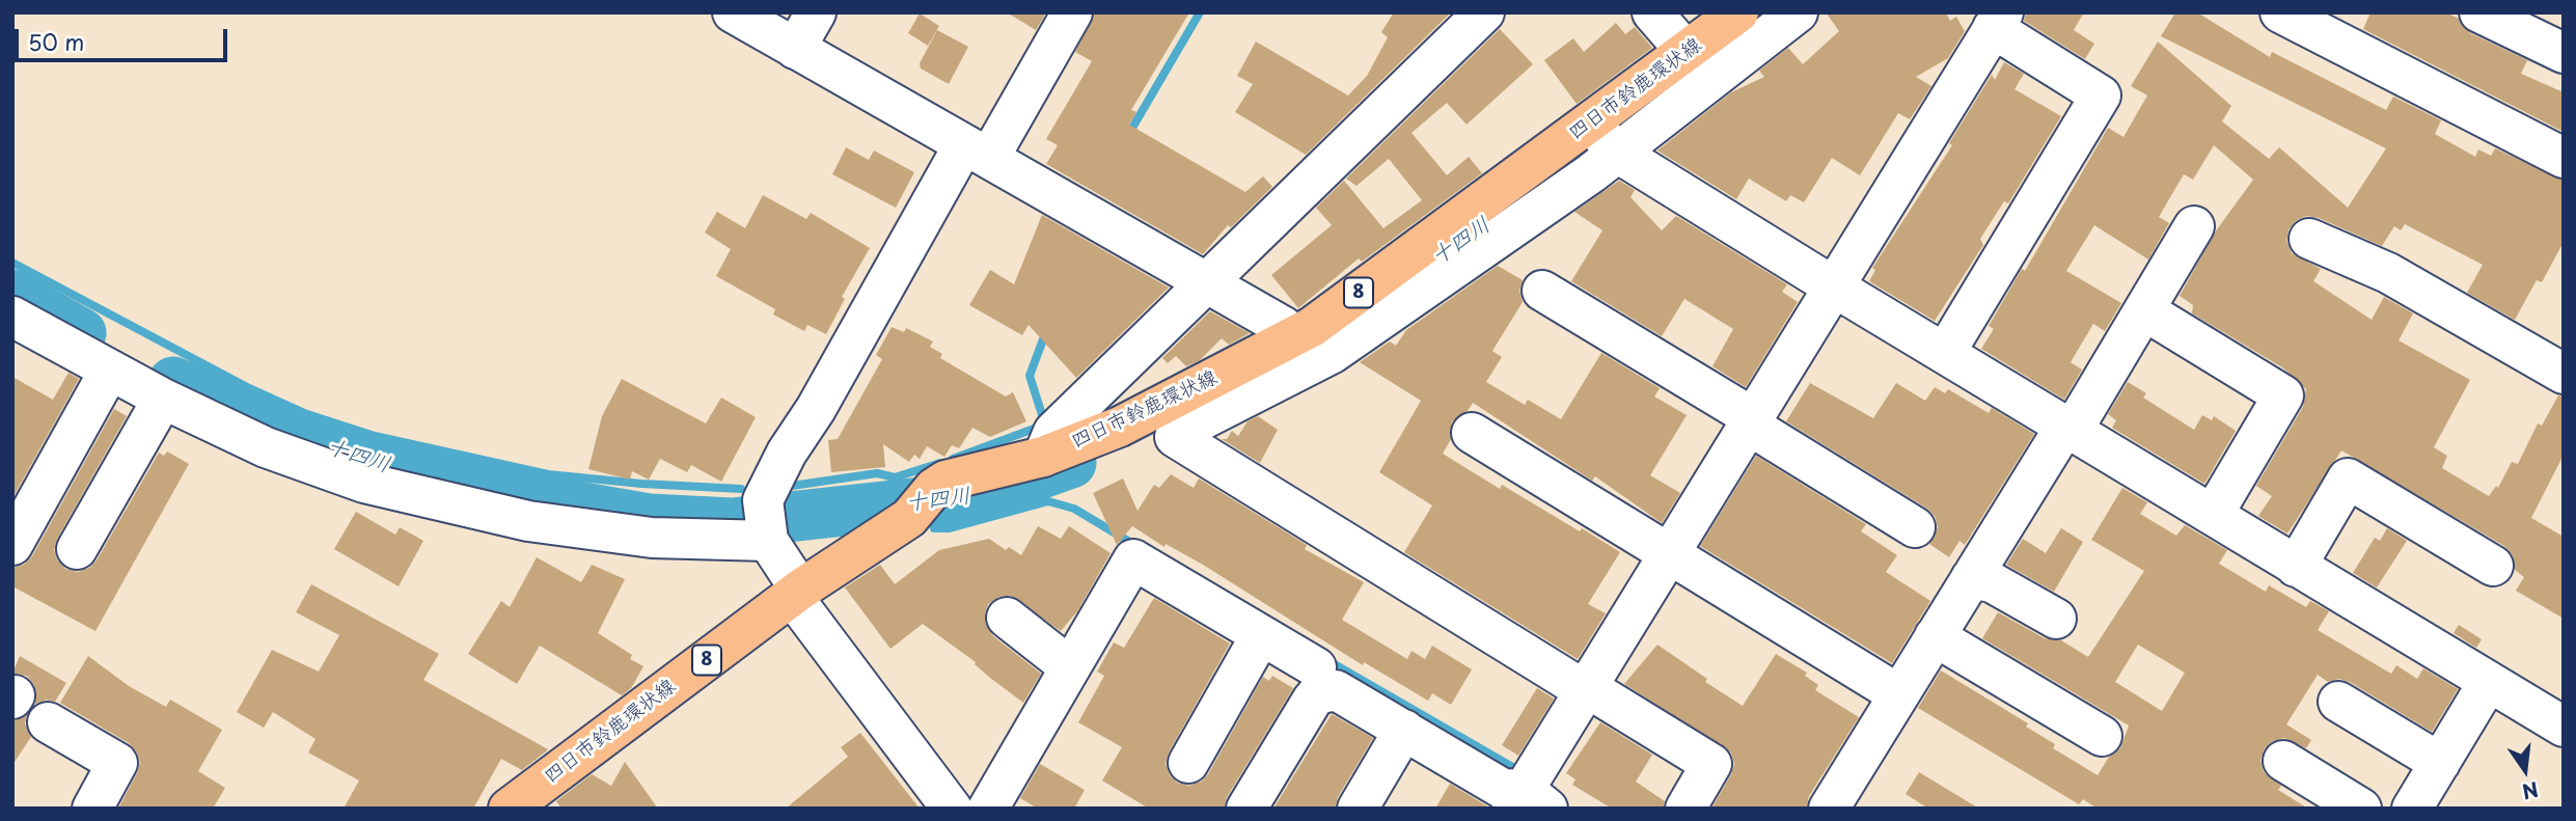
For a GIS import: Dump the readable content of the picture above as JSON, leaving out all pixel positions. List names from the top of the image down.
{
  "streets": {
    "main road": ["四日市鈴鹿環状線", "8"]
  },
  "water": ["十四川"],
  "scale_bar": "50 m",
  "north": "bottom"
}
